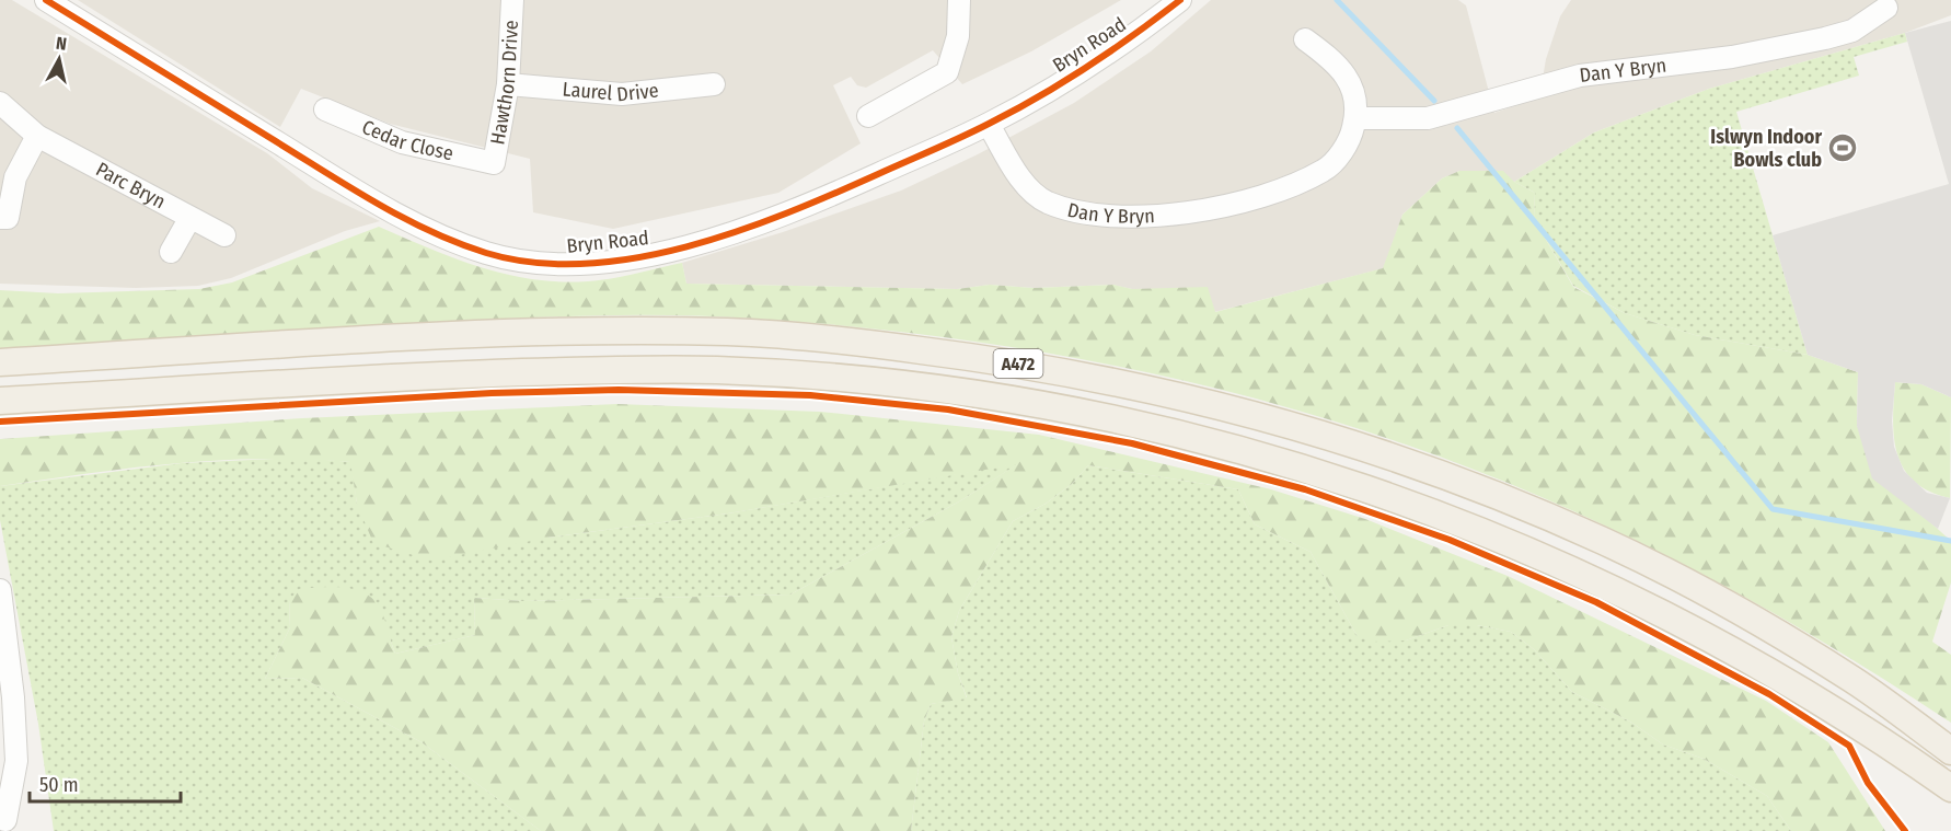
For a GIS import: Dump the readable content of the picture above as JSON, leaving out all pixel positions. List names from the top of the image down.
{
  "streets": {
    "main road": ["A472"],
    "street": [
      "Bryn Road",
      "Dan Y Bryn",
      "Hawthorn Drive",
      "Laurel Drive",
      "Cedar Close",
      "Parc Bryn"
    ]
  },
  "crossings": [
    ["Bryn Road", "Dan Y Bryn"],
    ["Hawthorn Drive", "Laurel Drive"],
    ["Hawthorn Drive", "Cedar Close"]
  ],
  "places": {
    "sports": ["Islwyn Indoor Bowls club"]
  },
  "scale_bar": "50 m",
  "north": "top"
}
